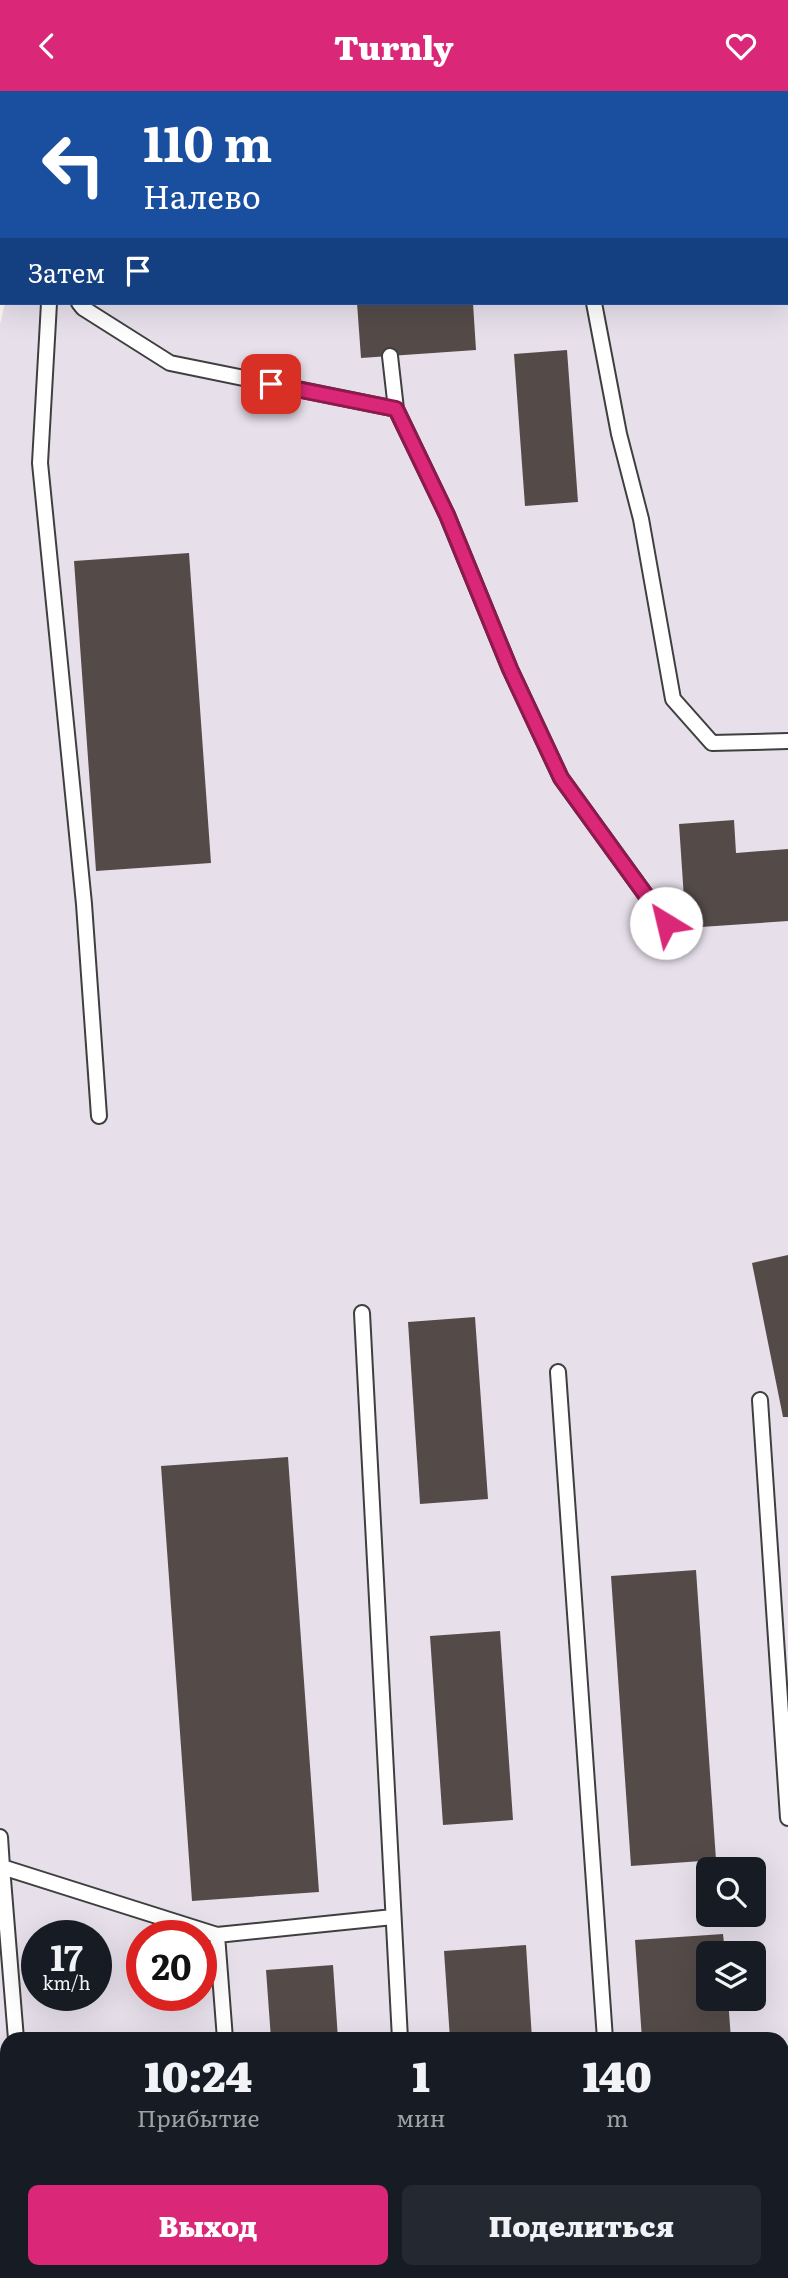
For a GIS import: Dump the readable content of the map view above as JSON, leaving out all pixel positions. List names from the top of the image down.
{
  "page": {
    "header": "Turnly",
    "turn": ["110 m", "Налево"],
    "then": "Затем",
    "speed": "17 km/h",
    "limit": "20",
    "eta": [
      "10:24",
      "Прибытие",
      "1",
      "мин",
      "140",
      "m"
    ],
    "buttons": ["Выход", "Поделиться"]
  }
}
